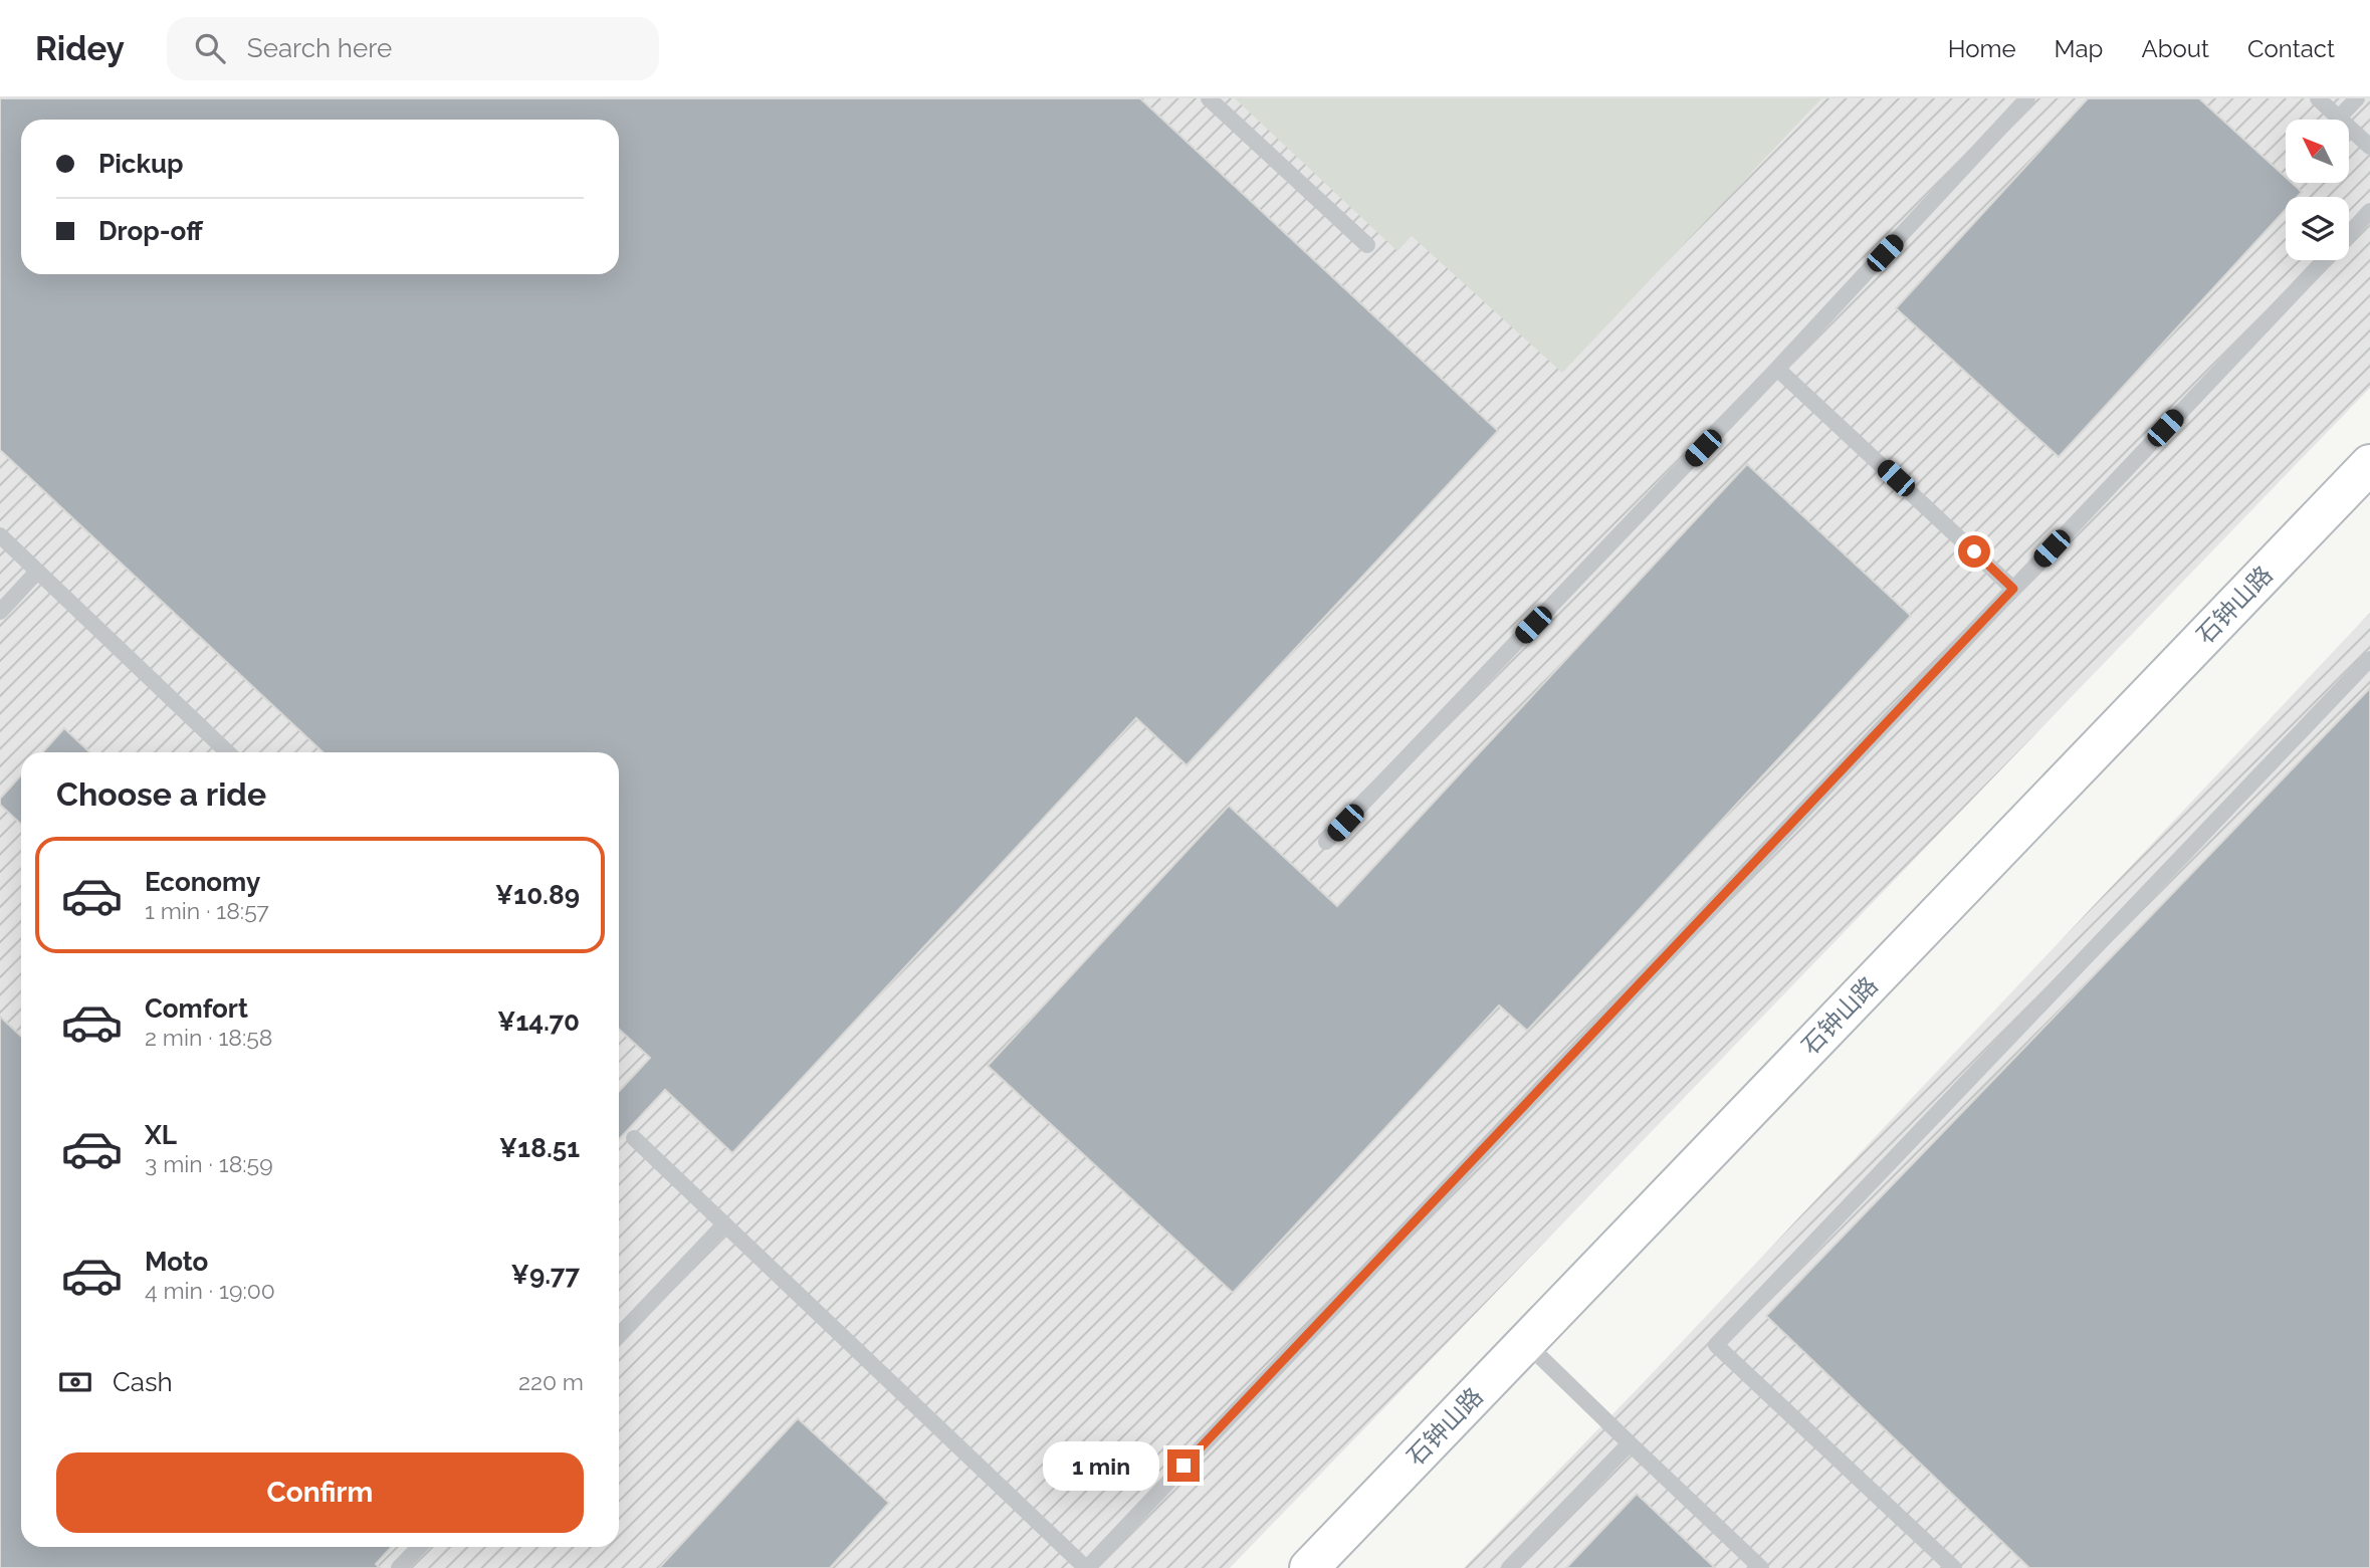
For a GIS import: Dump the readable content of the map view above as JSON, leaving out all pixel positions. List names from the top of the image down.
{
  "streets": {
    "street": ["石钟山路"]
  },
  "north": "top left",
  "page": {
    "header": "Ridey",
    "search": "Search here",
    "nav": [
      "Home",
      "Map",
      "About",
      "Contact"
    ],
    "banner": ["Pickup", "Drop-off"],
    "heading": "Choose a ride",
    "list": [
      {
        "name": "Economy",
        "note": "1 min · 18:57",
        "value": "¥10.89"
      },
      {
        "name": "Comfort",
        "note": "2 min · 18:58",
        "value": "¥14.70"
      },
      {
        "name": "XL",
        "note": "3 min · 18:59",
        "value": "¥18.51"
      },
      {
        "name": "Moto",
        "note": "4 min · 19:00",
        "value": "¥9.77"
      }
    ],
    "pay": ["Cash", "220 m"],
    "buttons": "Confirm",
    "bubble": "1 min"
  }
}
